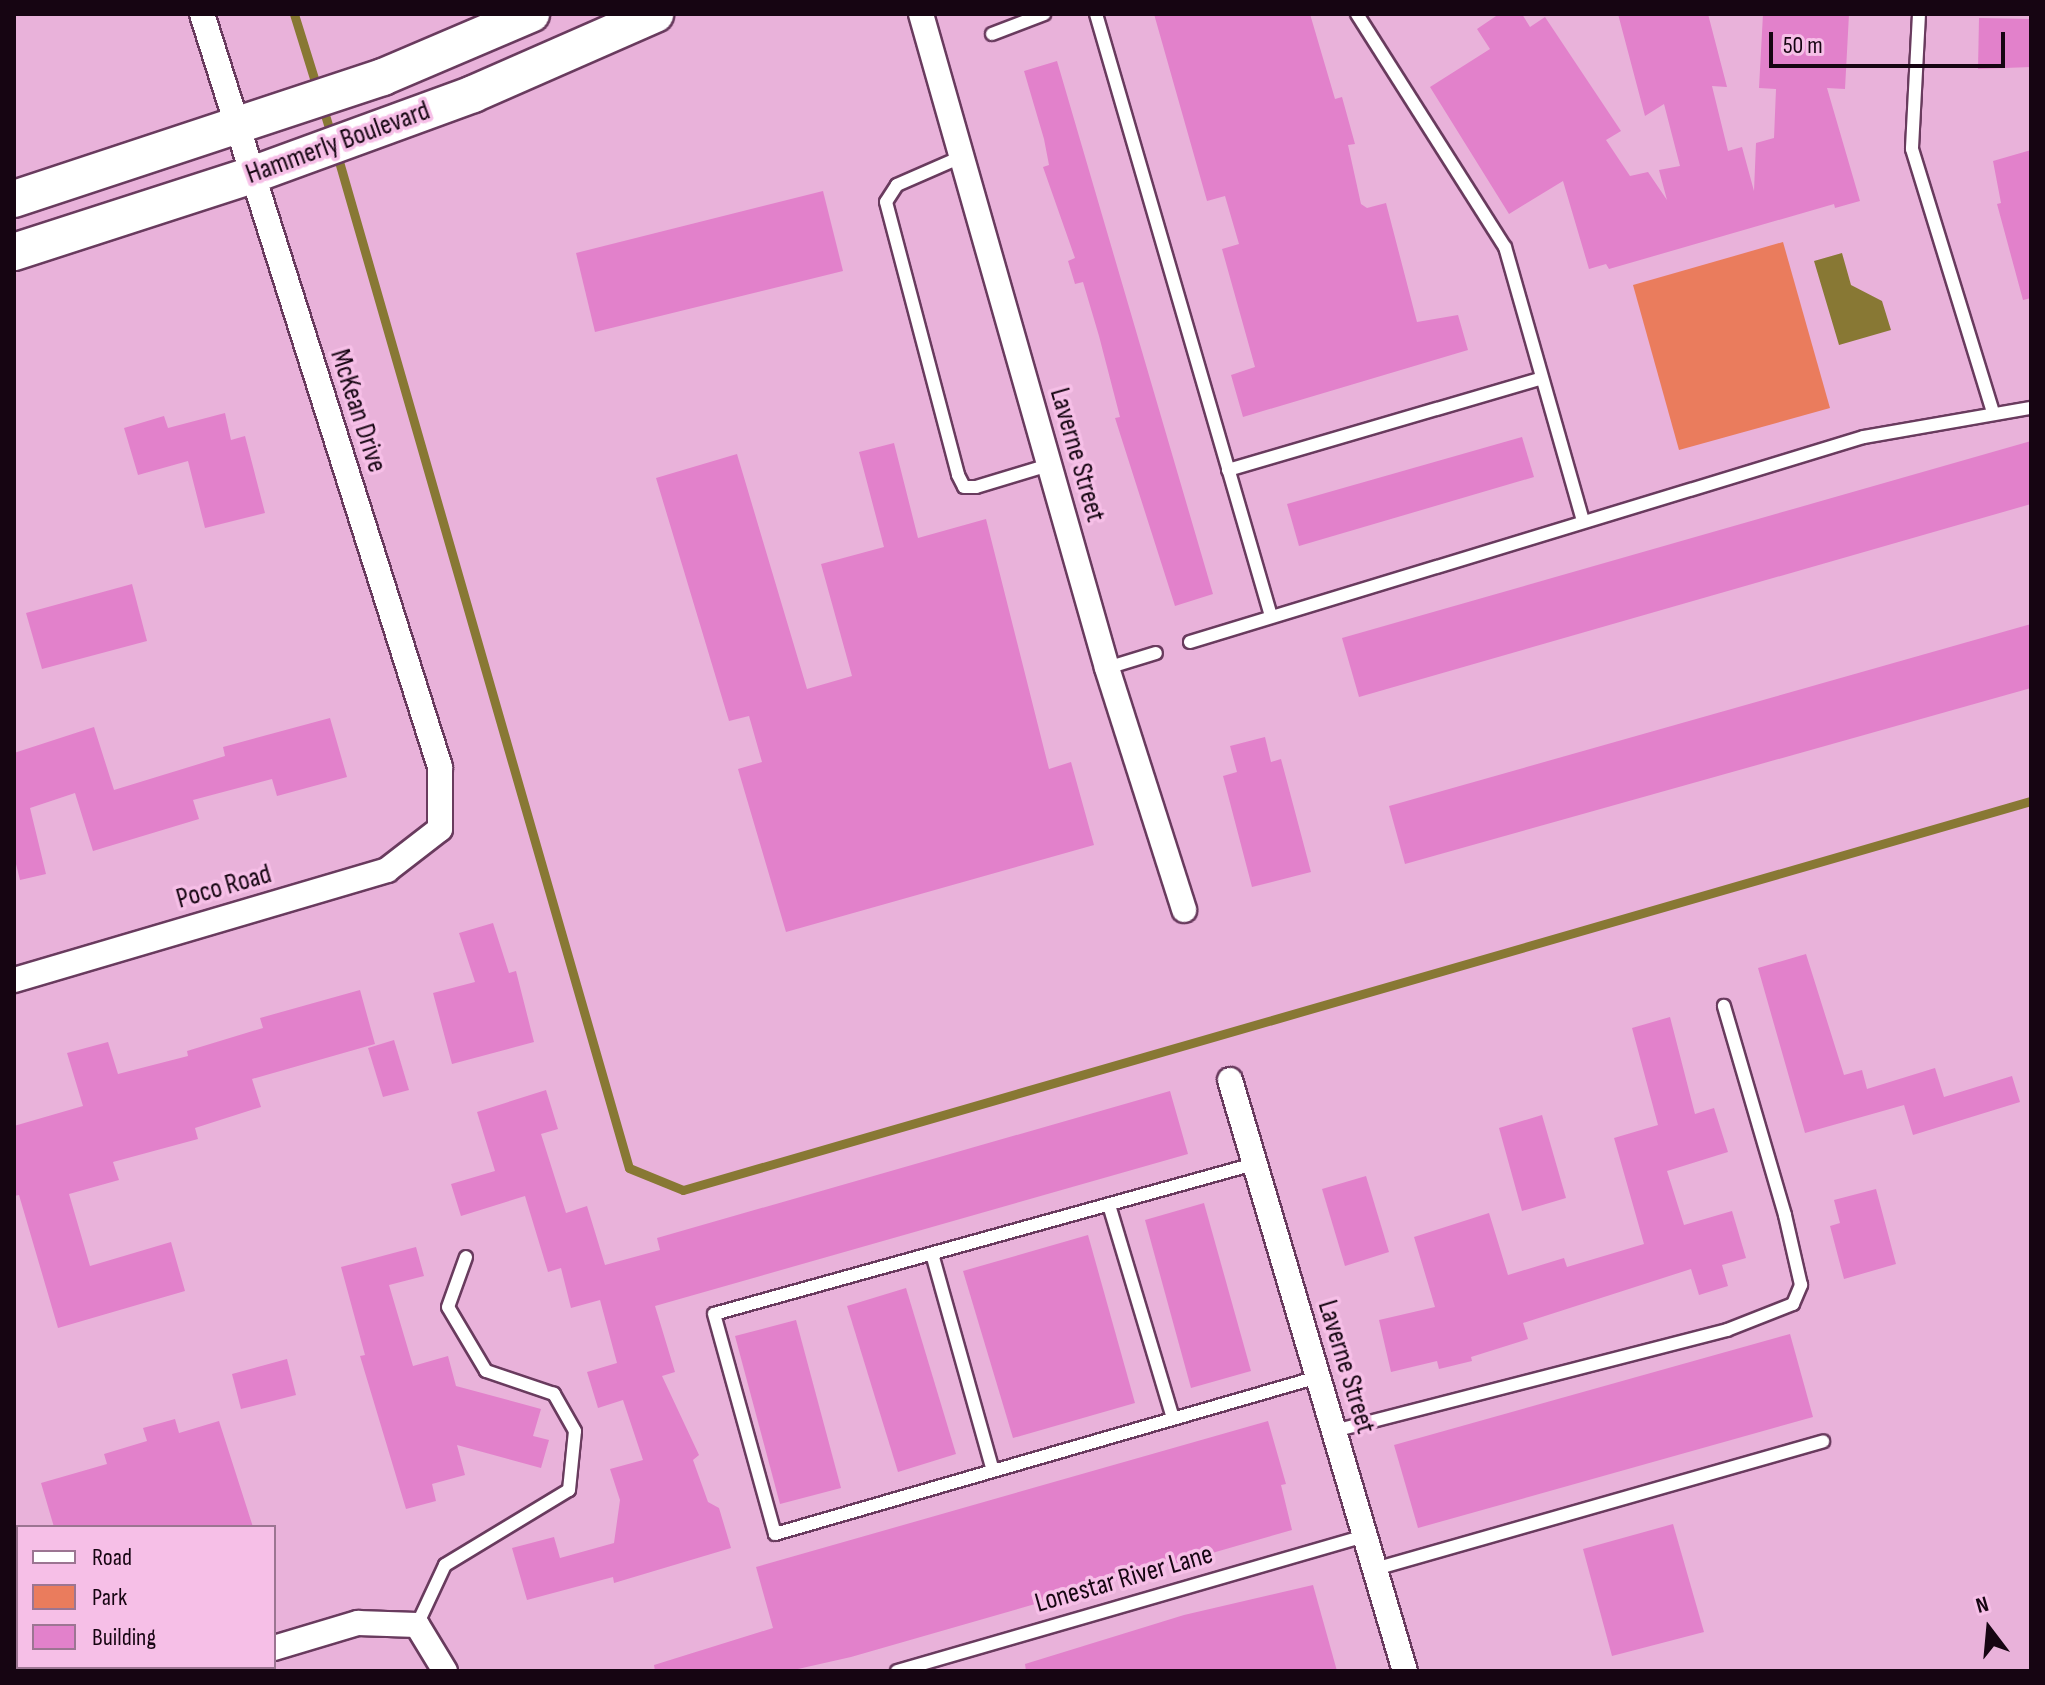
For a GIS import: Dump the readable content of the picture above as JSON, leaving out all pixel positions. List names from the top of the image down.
{
  "streets": {
    "main road": ["Hammerly Boulevard"],
    "street": ["McKean Drive", "Laverne Street", "Poco Road"],
    "lane": ["Lonestar River Lane"]
  },
  "crossings": [
    ["Hammerly Boulevard", "McKean Drive"],
    ["McKean Drive", "Poco Road"],
    ["Laverne Street", "Lonestar River Lane"]
  ],
  "legend": ["Road", "Park", "Building"],
  "scale_bar": "50 m",
  "north": "top"
}
